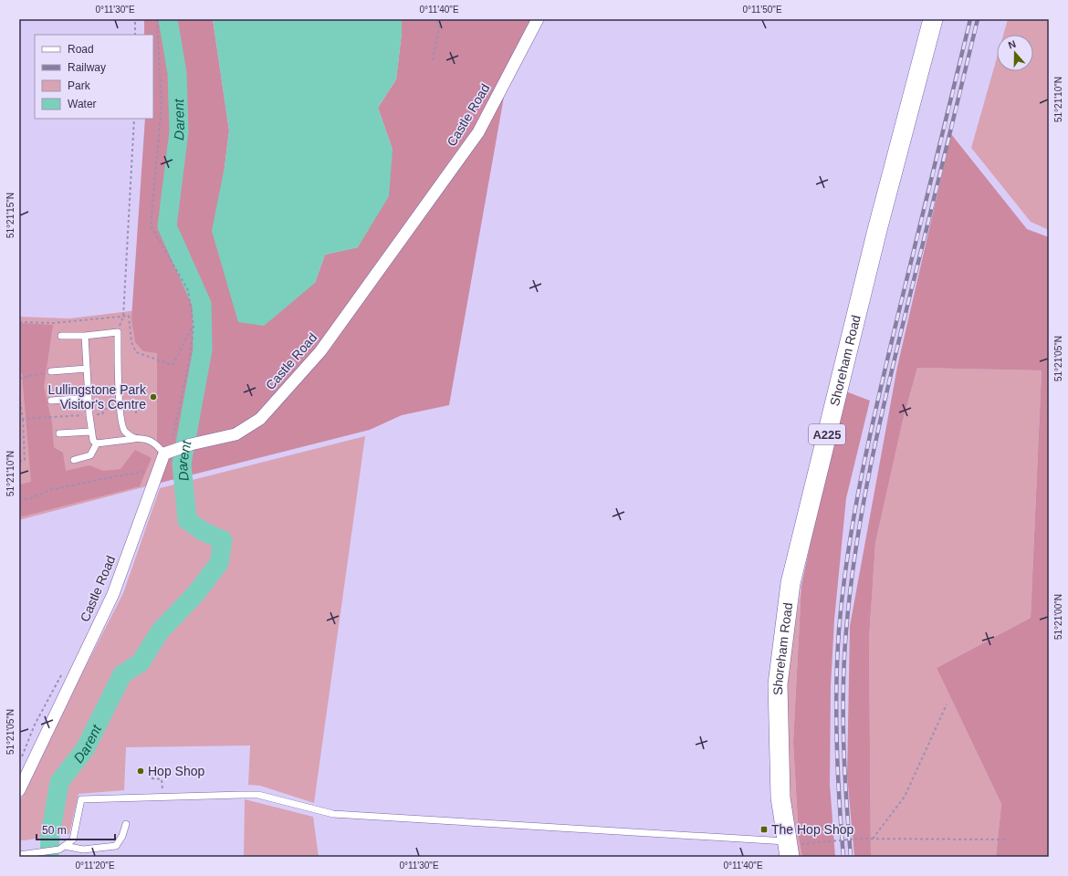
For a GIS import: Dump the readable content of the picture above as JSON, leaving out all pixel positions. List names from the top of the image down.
{
  "streets": {
    "main road": ["Shoreham Road", "A225"],
    "street": ["Castle Road"]
  },
  "water": ["Darent"],
  "places": {
    "other": ["Lullingstone Park Visitor's Centre", "Hop Shop"],
    "transit": ["The Hop Shop"]
  },
  "legend": [
    "Road",
    "Railway",
    "Park",
    "Water"
  ],
  "scale_bar": "50 m",
  "north": "top",
  "coordinates": [
    "0°11'30\"E",
    "0°11'40\"E",
    "0°11'50\"E",
    "51°21'10\"N",
    "51°21'15\"N",
    "51°21'05\"N",
    "51°21'00\"N",
    "0°11'20\"E"
  ]
}
